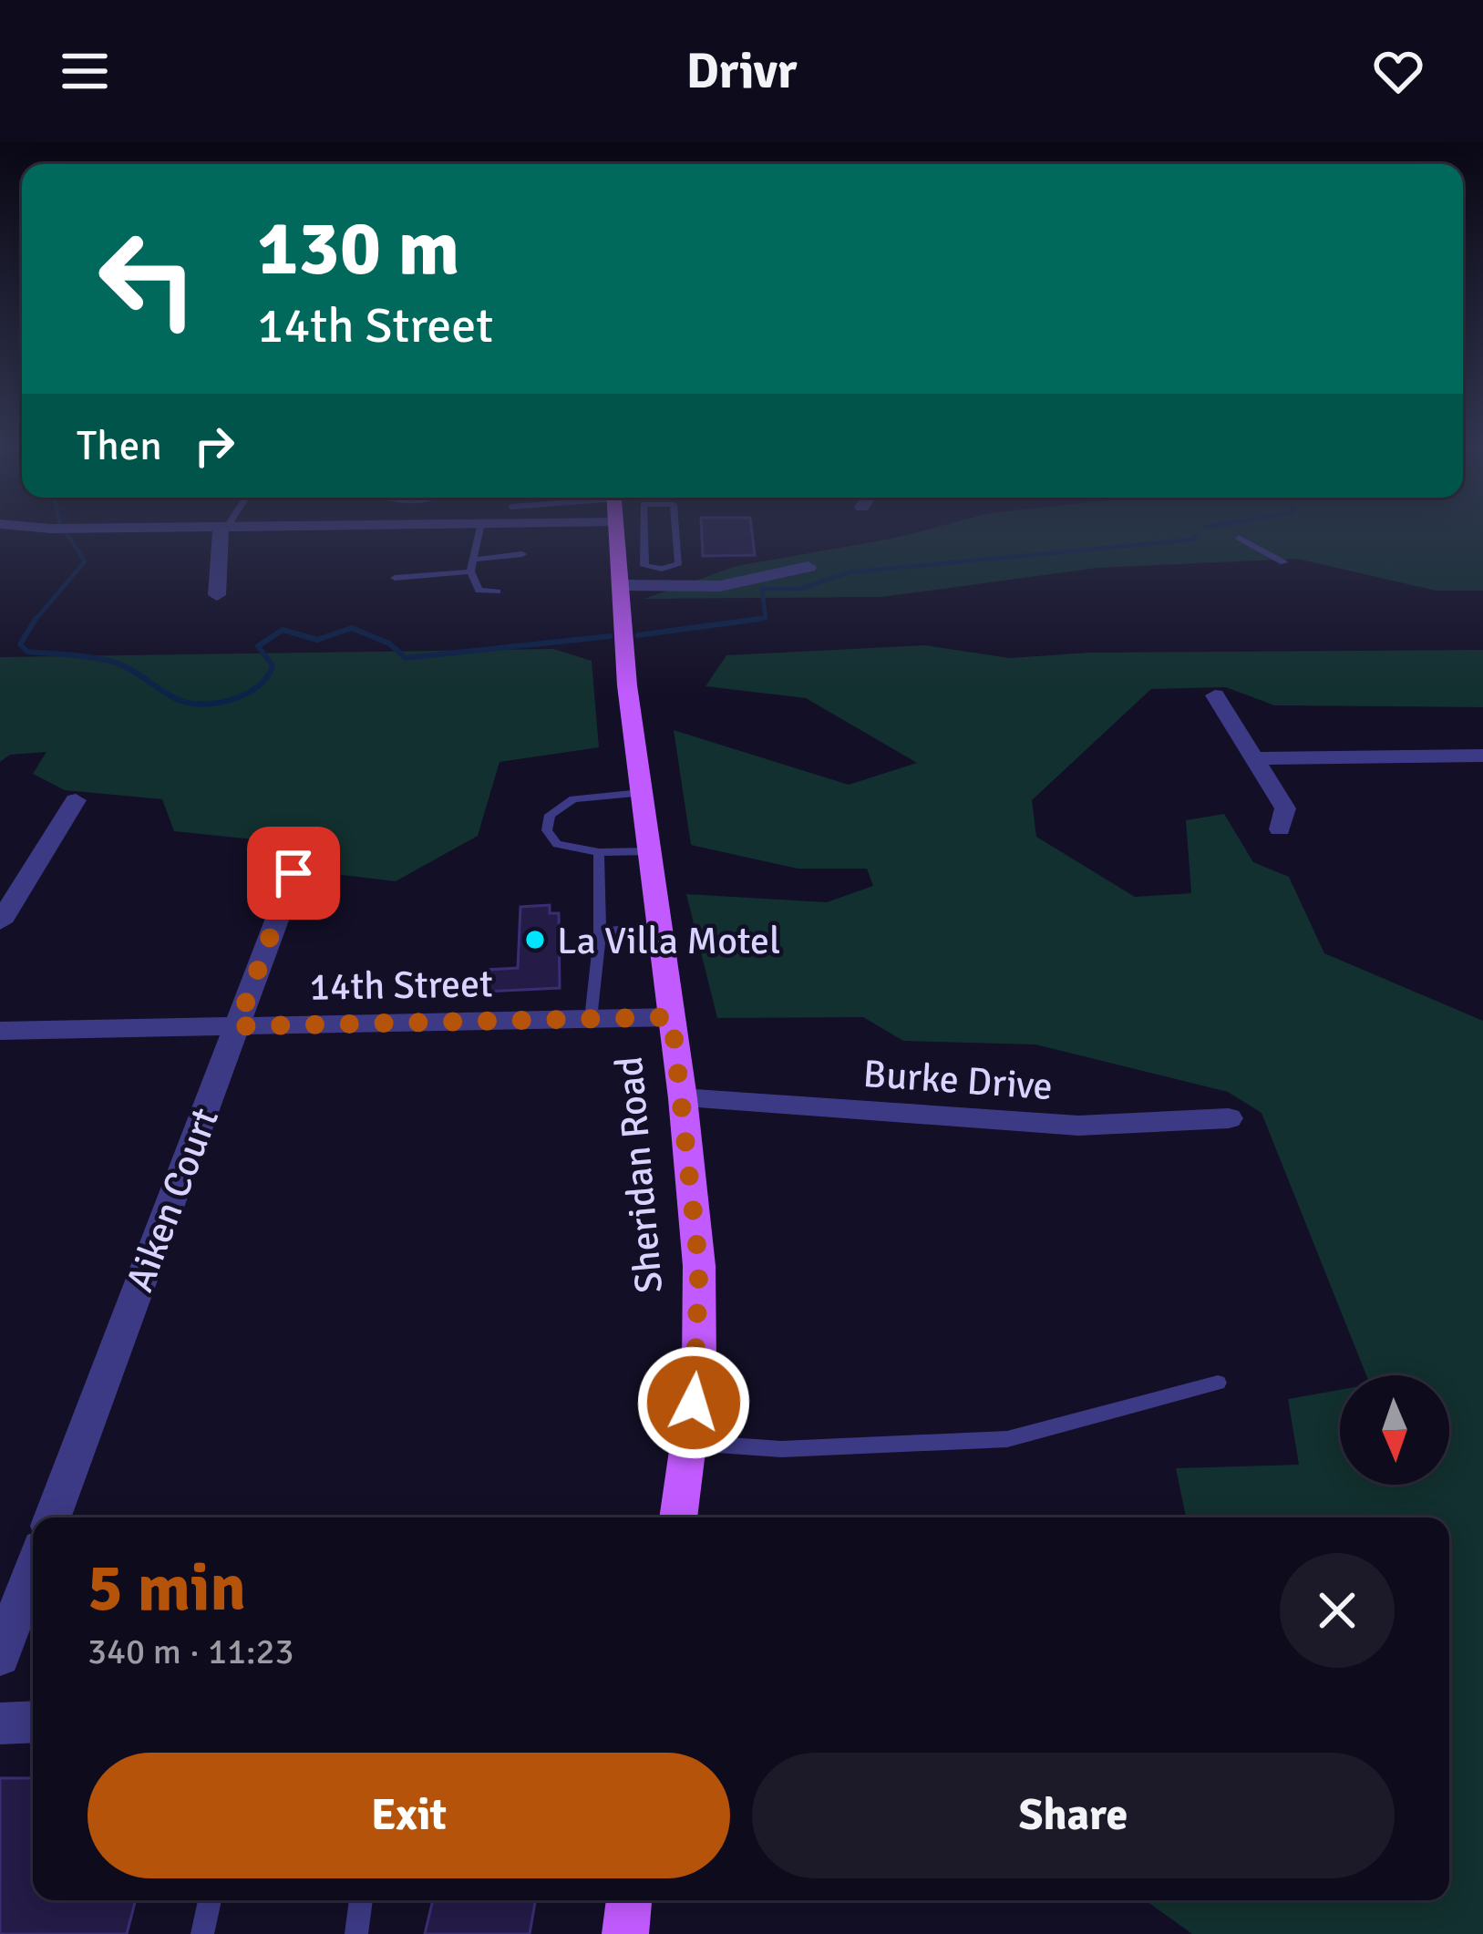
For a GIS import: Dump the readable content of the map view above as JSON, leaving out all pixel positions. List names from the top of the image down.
{
  "streets": {
    "main road": ["Sheridan Road"],
    "street": ["14th Street", "Burke Drive", "Aiken Court"]
  },
  "crossings": [
    ["14th Street", "Sheridan Road"],
    ["14th Street", "Aiken Court"],
    ["Burke Drive", "Sheridan Road"]
  ],
  "places": ["La Villa Motel"],
  "north": "bottom",
  "page": {
    "header": "Drivr",
    "turn": ["130 m", "14th Street"],
    "then": "Then",
    "heading": ["5 min", "340 m · 11:23"],
    "buttons": ["Exit", "Share"]
  }
}
